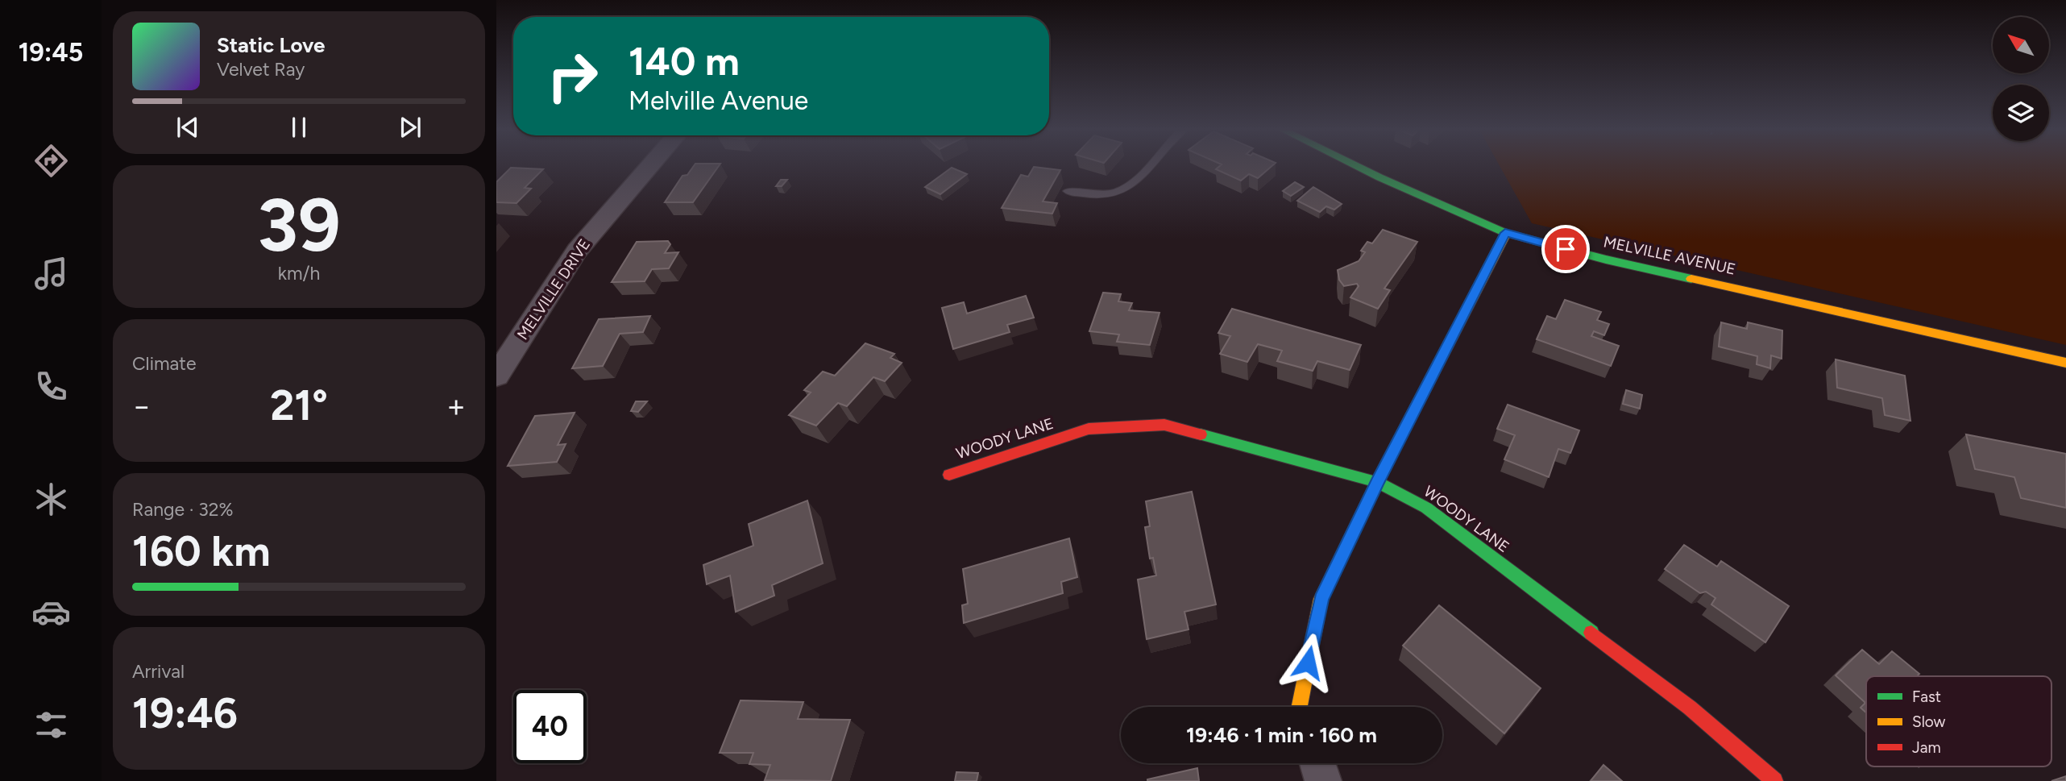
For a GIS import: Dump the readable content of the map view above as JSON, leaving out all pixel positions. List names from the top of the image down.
{
  "streets": {
    "street": ["MELVILLE AVENUE", "MELVILLE DRIVE", "WOODY LANE"]
  },
  "legend": ["Fast", "Slow", "Jam"],
  "north": "top left",
  "page": {
    "tabs": "19:45",
    "turn": ["140 m", "Melville Avenue"],
    "song": ["Static Love", "Velvet Ray"],
    "tile": [
      ["39", "km/h"],
      "Climate",
      ["Range · 32%", "160 km"],
      ["Arrival", "19:46"]
    ],
    "heat": ["−", "21°", "+"],
    "limit": "40",
    "trip": "19:46 · 1 min · 160 m"
  }
}
